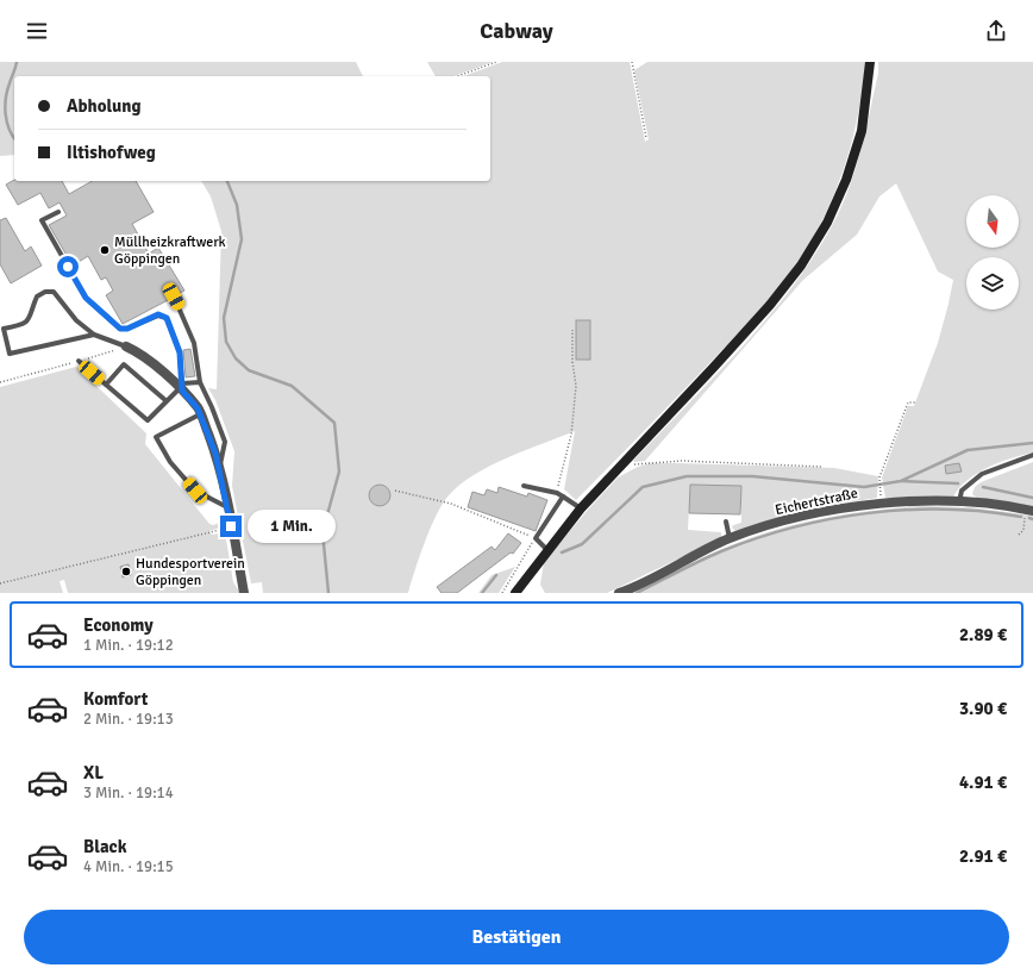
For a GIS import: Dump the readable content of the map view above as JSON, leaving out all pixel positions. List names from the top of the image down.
{
  "streets": {
    "street": ["Eichertstraße"]
  },
  "places": ["Müllheizkraftwerk Göppingen", "Hundesportverein Göppingen"],
  "north": "bottom",
  "page": {
    "header": "Cabway",
    "banner": ["Abholung", "Iltishofweg"],
    "bubble": "1 Min.",
    "list": [
      {
        "name": "Economy",
        "note": "1 Min. · 19:12",
        "value": "2.89 €"
      },
      {
        "name": "Komfort",
        "note": "2 Min. · 19:13",
        "value": "3.90 €"
      },
      {
        "name": "XL",
        "note": "3 Min. · 19:14",
        "value": "4.91 €"
      },
      {
        "name": "Black",
        "note": "4 Min. · 19:15",
        "value": "2.91 €"
      }
    ],
    "buttons": "Bestätigen"
  }
}
